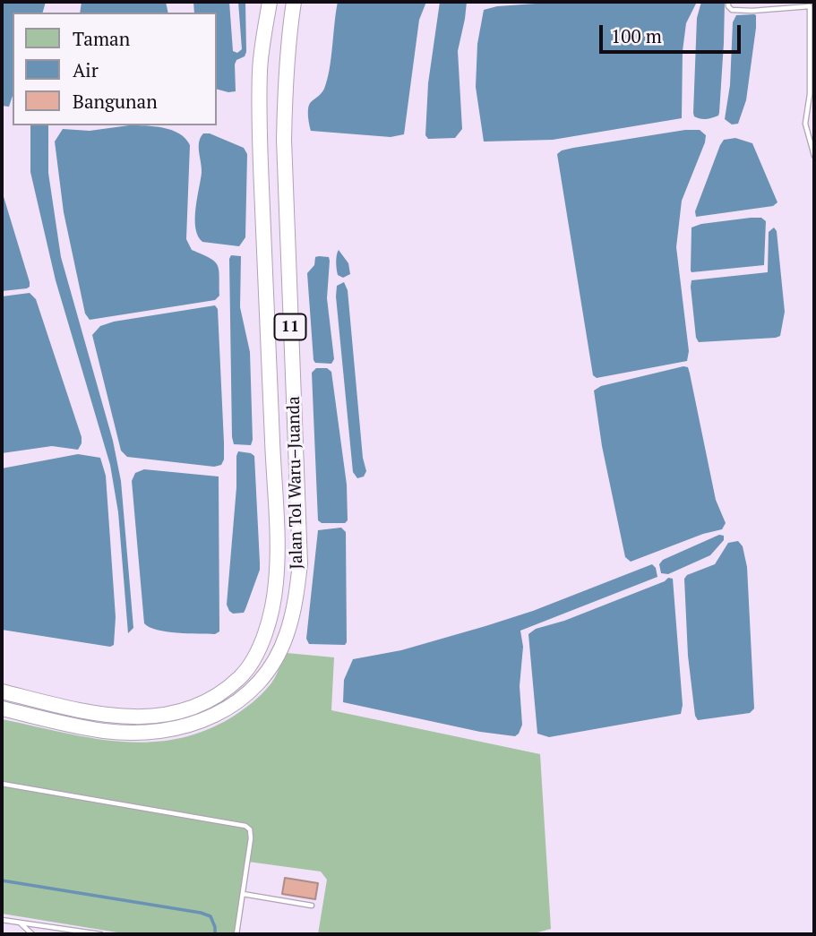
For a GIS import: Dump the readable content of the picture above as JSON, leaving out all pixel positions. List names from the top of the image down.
{
  "streets": {
    "highway": ["11", "Jalan Tol Waru–Juanda"]
  },
  "legend": ["Taman", "Air", "Bangunan"],
  "scale_bar": "100 m"
}
